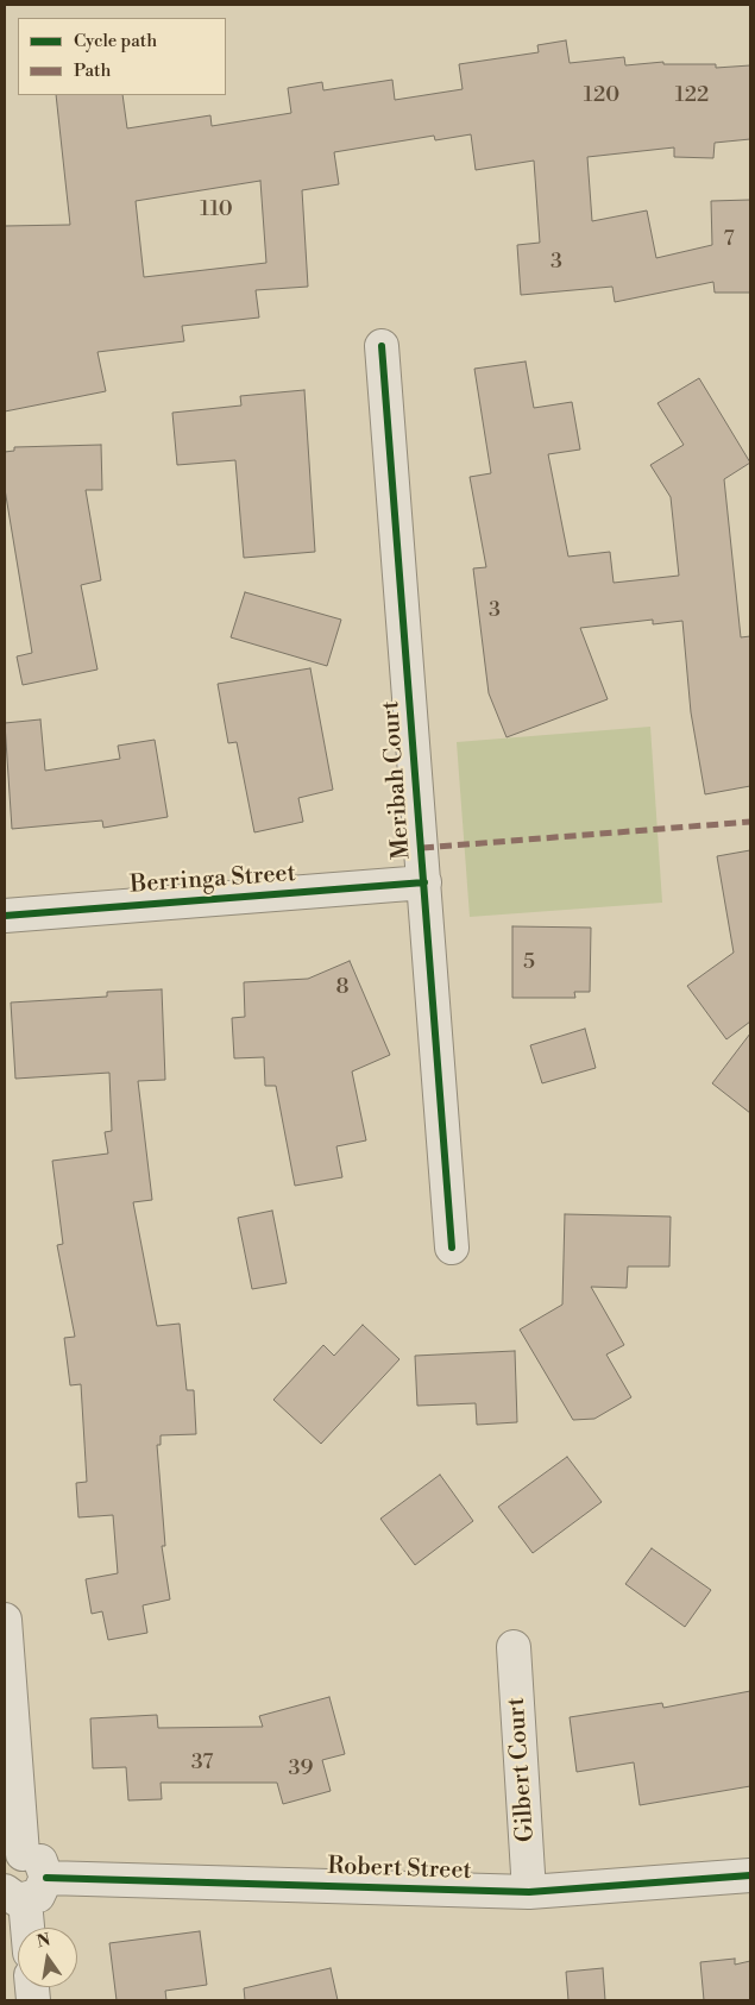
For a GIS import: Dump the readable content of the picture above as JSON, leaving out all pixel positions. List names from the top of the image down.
{
  "streets": {
    "street": [
      "Meribah Court",
      "Berringa Street",
      "Gilbert Court",
      "Robert Street"
    ]
  },
  "crossings": [
    ["Meribah Court", "Berringa Street"],
    ["Gilbert Court", "Robert Street"]
  ],
  "house_numbers": [
    "120",
    "122",
    "110",
    "7",
    "3",
    "3",
    "5",
    "8",
    "37",
    "39"
  ],
  "legend": ["Cycle path", "Path"],
  "north": "top"
}
